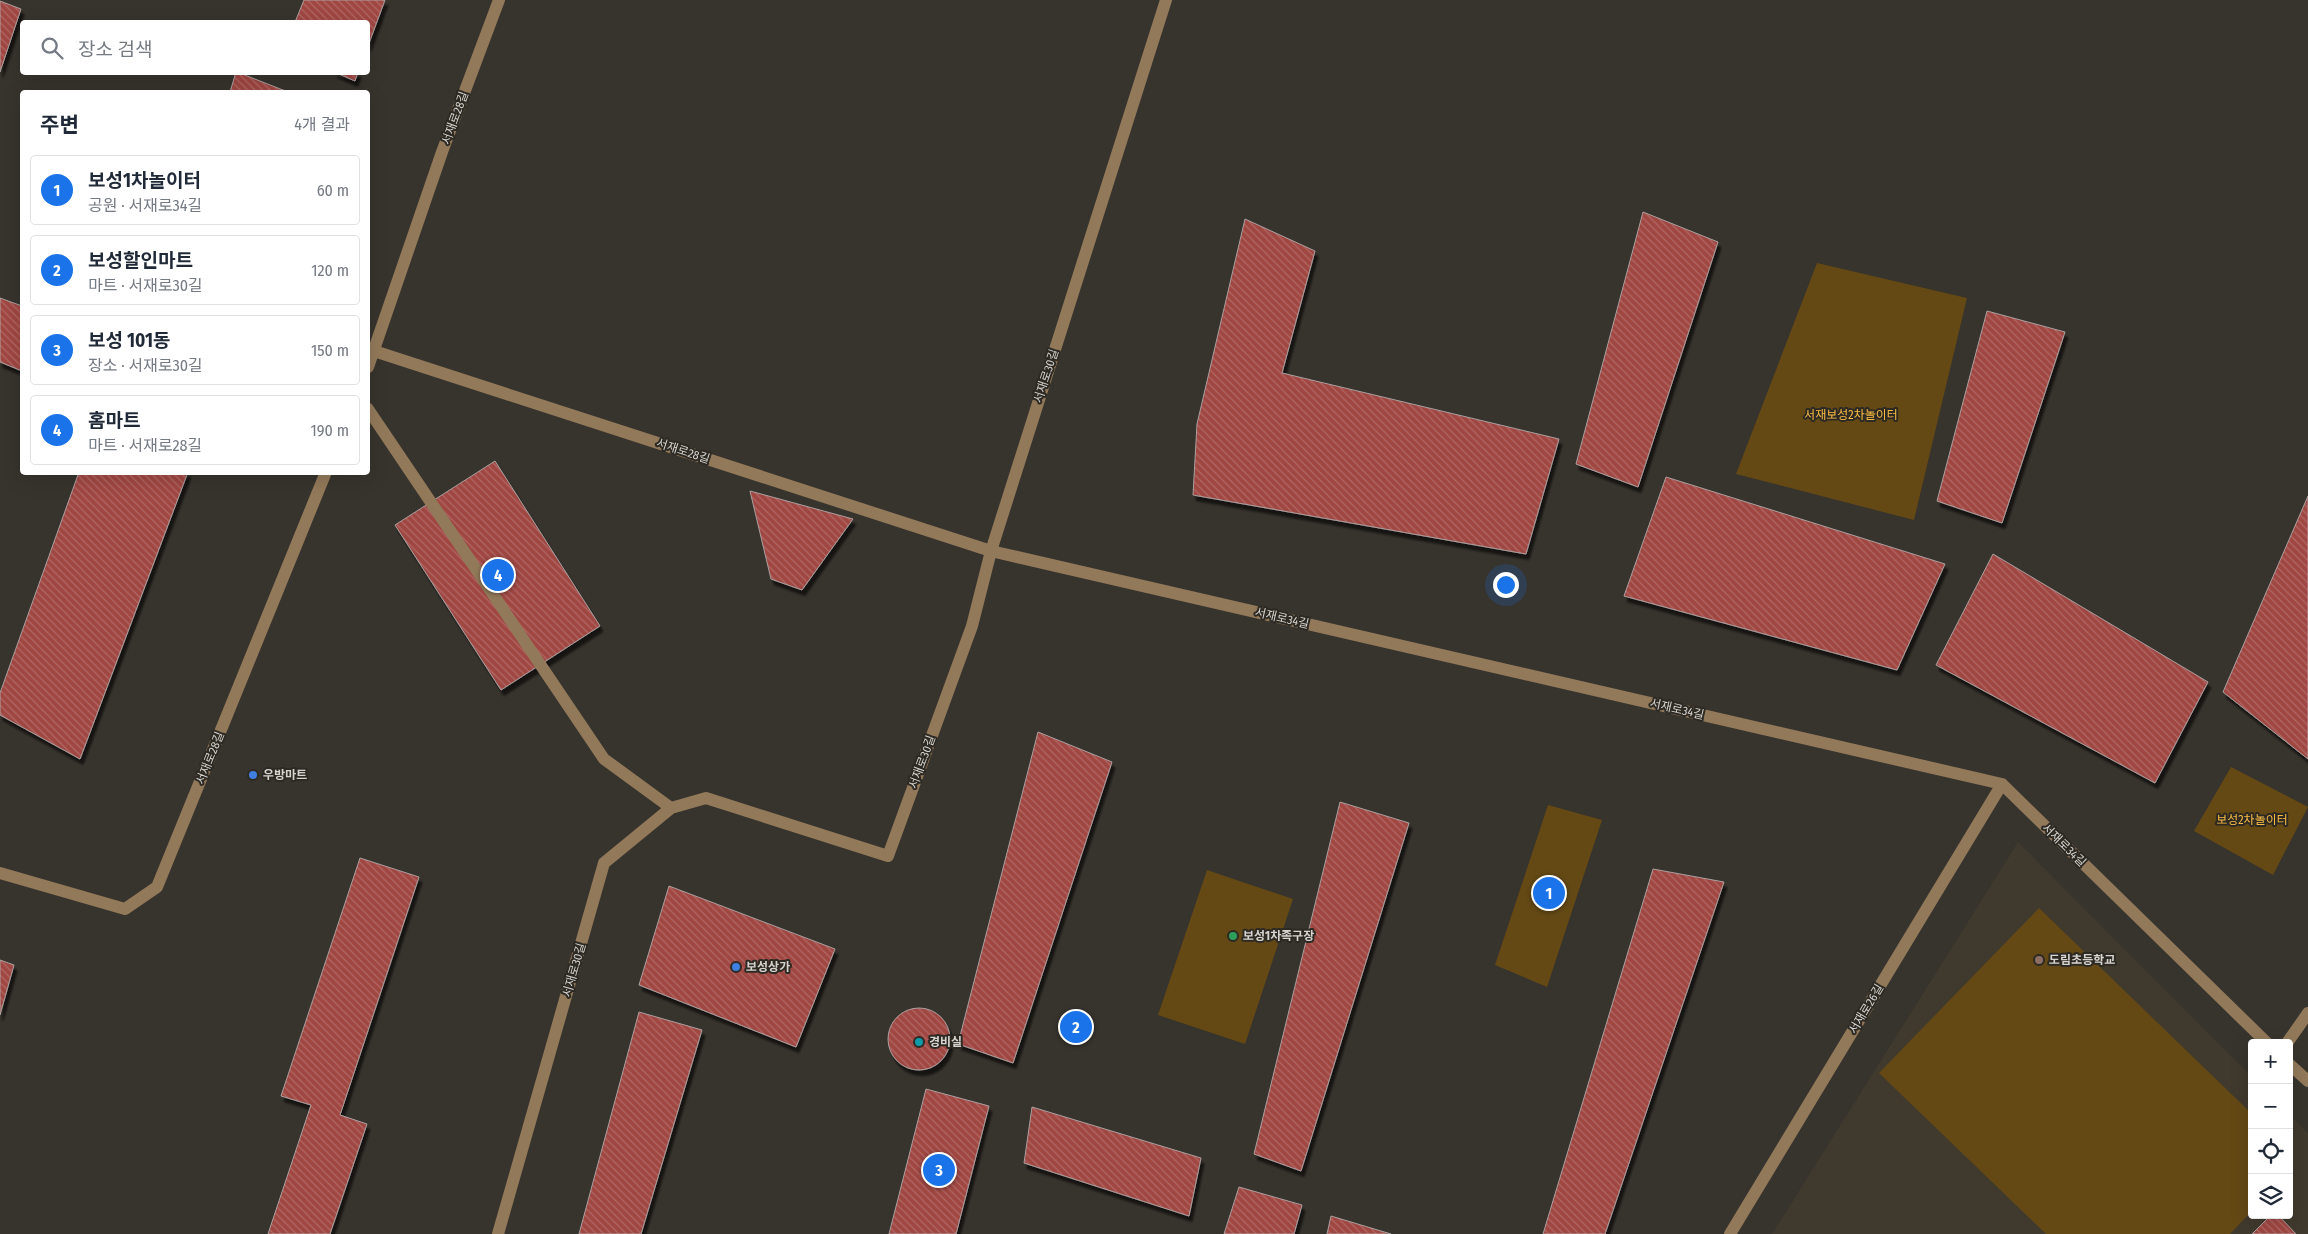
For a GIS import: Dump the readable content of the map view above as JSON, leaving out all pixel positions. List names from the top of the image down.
{
  "streets": {
    "street": [
      "서재로28길",
      "서재로30길",
      "서재로34길",
      "서재로26길"
    ]
  },
  "crossings": [
    ["서재로28길", "서재로30길"],
    ["서재로28길", "서재로34길"],
    ["서재로30길", "서재로34길"],
    ["서재로34길", "서재로26길"]
  ],
  "parks": ["서재보성2차놀이터", "보성2차놀이터"],
  "places": [
    "우방마트",
    "보성1차족구장",
    "도림초등학교",
    "보성상가",
    "경비실"
  ],
  "page": {
    "search": "장소 검색",
    "heading": ["주변", "4개 결과"],
    "list": [
      {
        "mark": "1",
        "name": "보성1차놀이터",
        "note": "공원 · 서재로34길",
        "value": "60 m"
      },
      {
        "mark": "2",
        "name": "보성할인마트",
        "note": "마트 · 서재로30길",
        "value": "120 m"
      },
      {
        "mark": "3",
        "name": "보성 101동",
        "note": "장소 · 서재로30길",
        "value": "150 m"
      },
      {
        "mark": "4",
        "name": "홈마트",
        "note": "마트 · 서재로28길",
        "value": "190 m"
      }
    ],
    "pins": [
      "4",
      "1",
      "2",
      "3"
    ],
    "map_buttons": ["+", "−"]
  }
}
